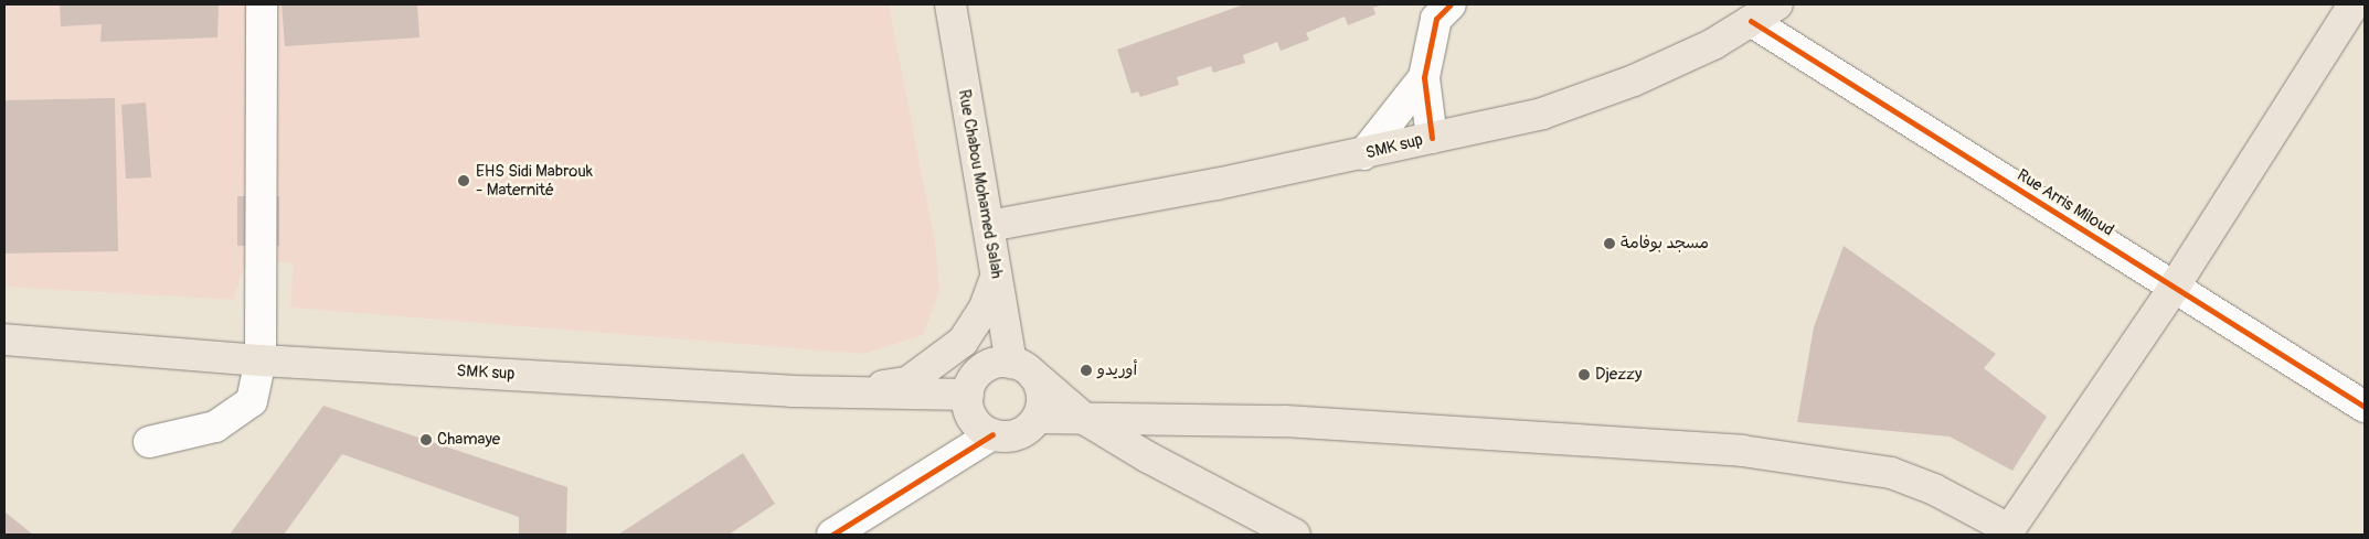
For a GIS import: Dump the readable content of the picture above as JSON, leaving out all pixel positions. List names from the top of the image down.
{
  "streets": {
    "main road": ["SMK sup", "Rue Chabou Mohamed Salah"],
    "street": ["Rue Arris Miloud"]
  },
  "crossings": [
    ["SMK sup", "Rue Chabou Mohamed Salah"],
    ["SMK sup", "Rue Arris Miloud"]
  ],
  "places": [
    "EHS Sidi Mabrouk - Maternité",
    "مسجد بوفامة",
    "أوريدو",
    "Djezzy",
    "Chamaye"
  ]
}
